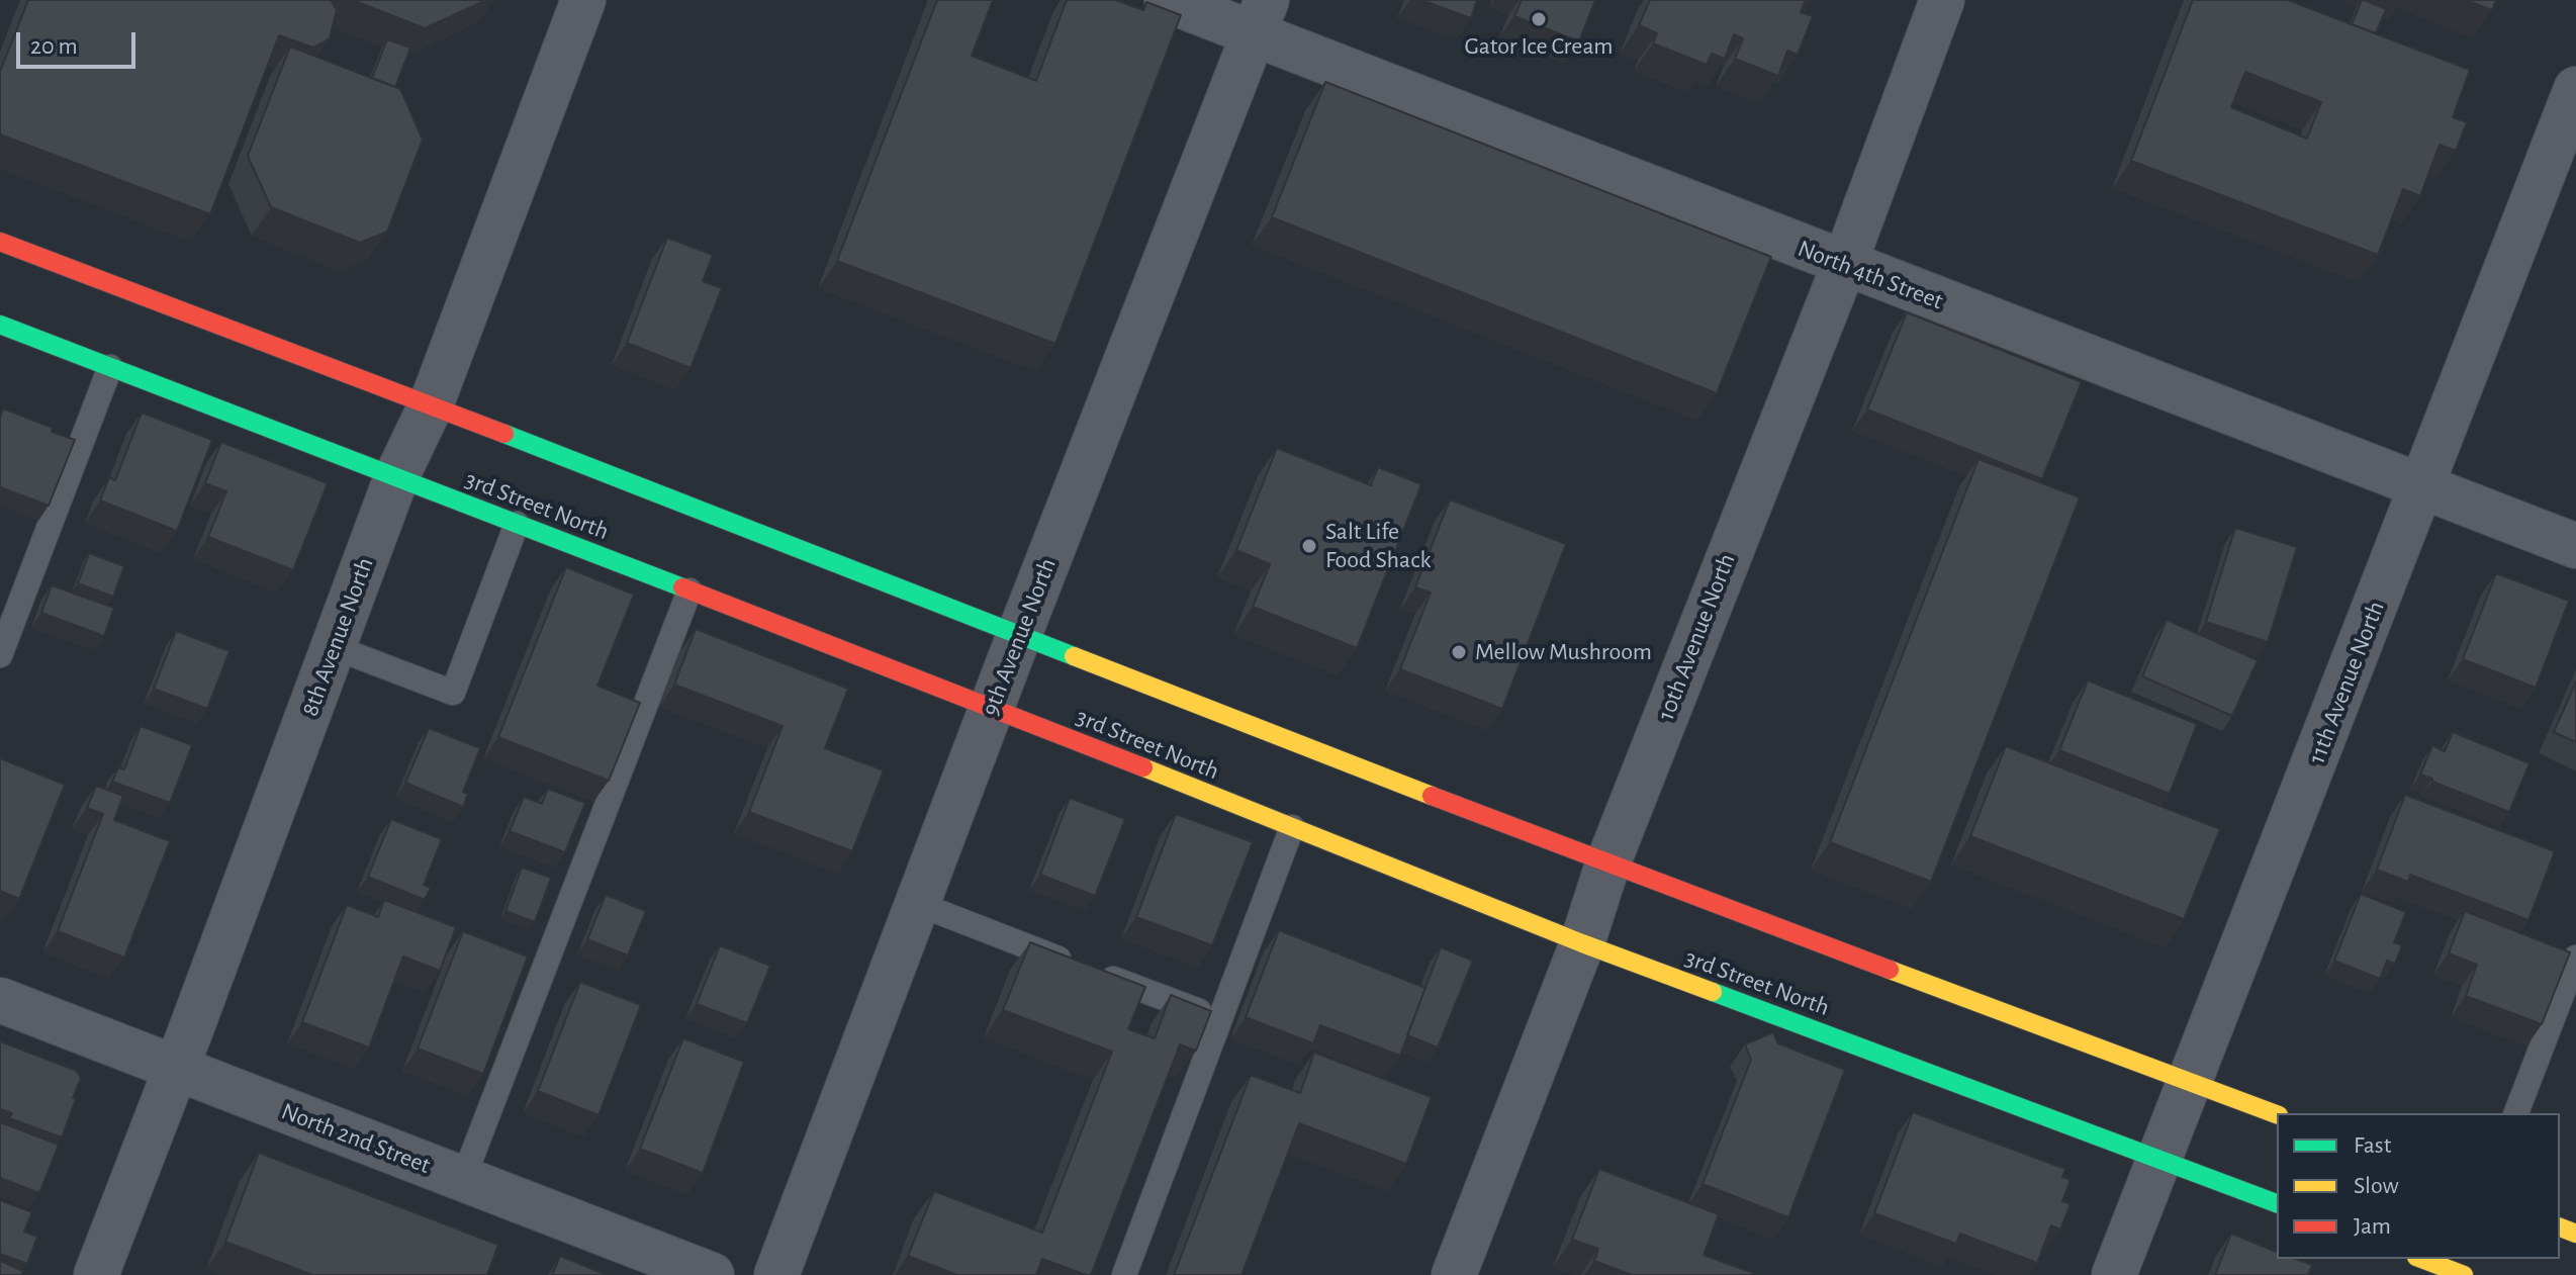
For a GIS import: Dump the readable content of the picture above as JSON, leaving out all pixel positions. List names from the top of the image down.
{
  "streets": {
    "main road": ["3rd Street North"],
    "street": [
      "North 4th Street",
      "8th Avenue North",
      "9th Avenue North",
      "10th Avenue North",
      "11th Avenue North",
      "North 2nd Street"
    ]
  },
  "crossings": [
    ["North 4th Street", "9th Avenue North"],
    ["North 4th Street", "10th Avenue North"],
    ["North 4th Street", "11th Avenue North"],
    ["3rd Street North", "8th Avenue North"],
    ["3rd Street North", "9th Avenue North"],
    ["3rd Street North", "10th Avenue North"],
    ["3rd Street North", "11th Avenue North"],
    ["8th Avenue North", "North 2nd Street"]
  ],
  "places": ["Gator Ice Cream", "Salt Life Food Shack", "Mellow Mushroom"],
  "legend": ["Fast", "Slow", "Jam"],
  "scale_bar": "20 m"
}
